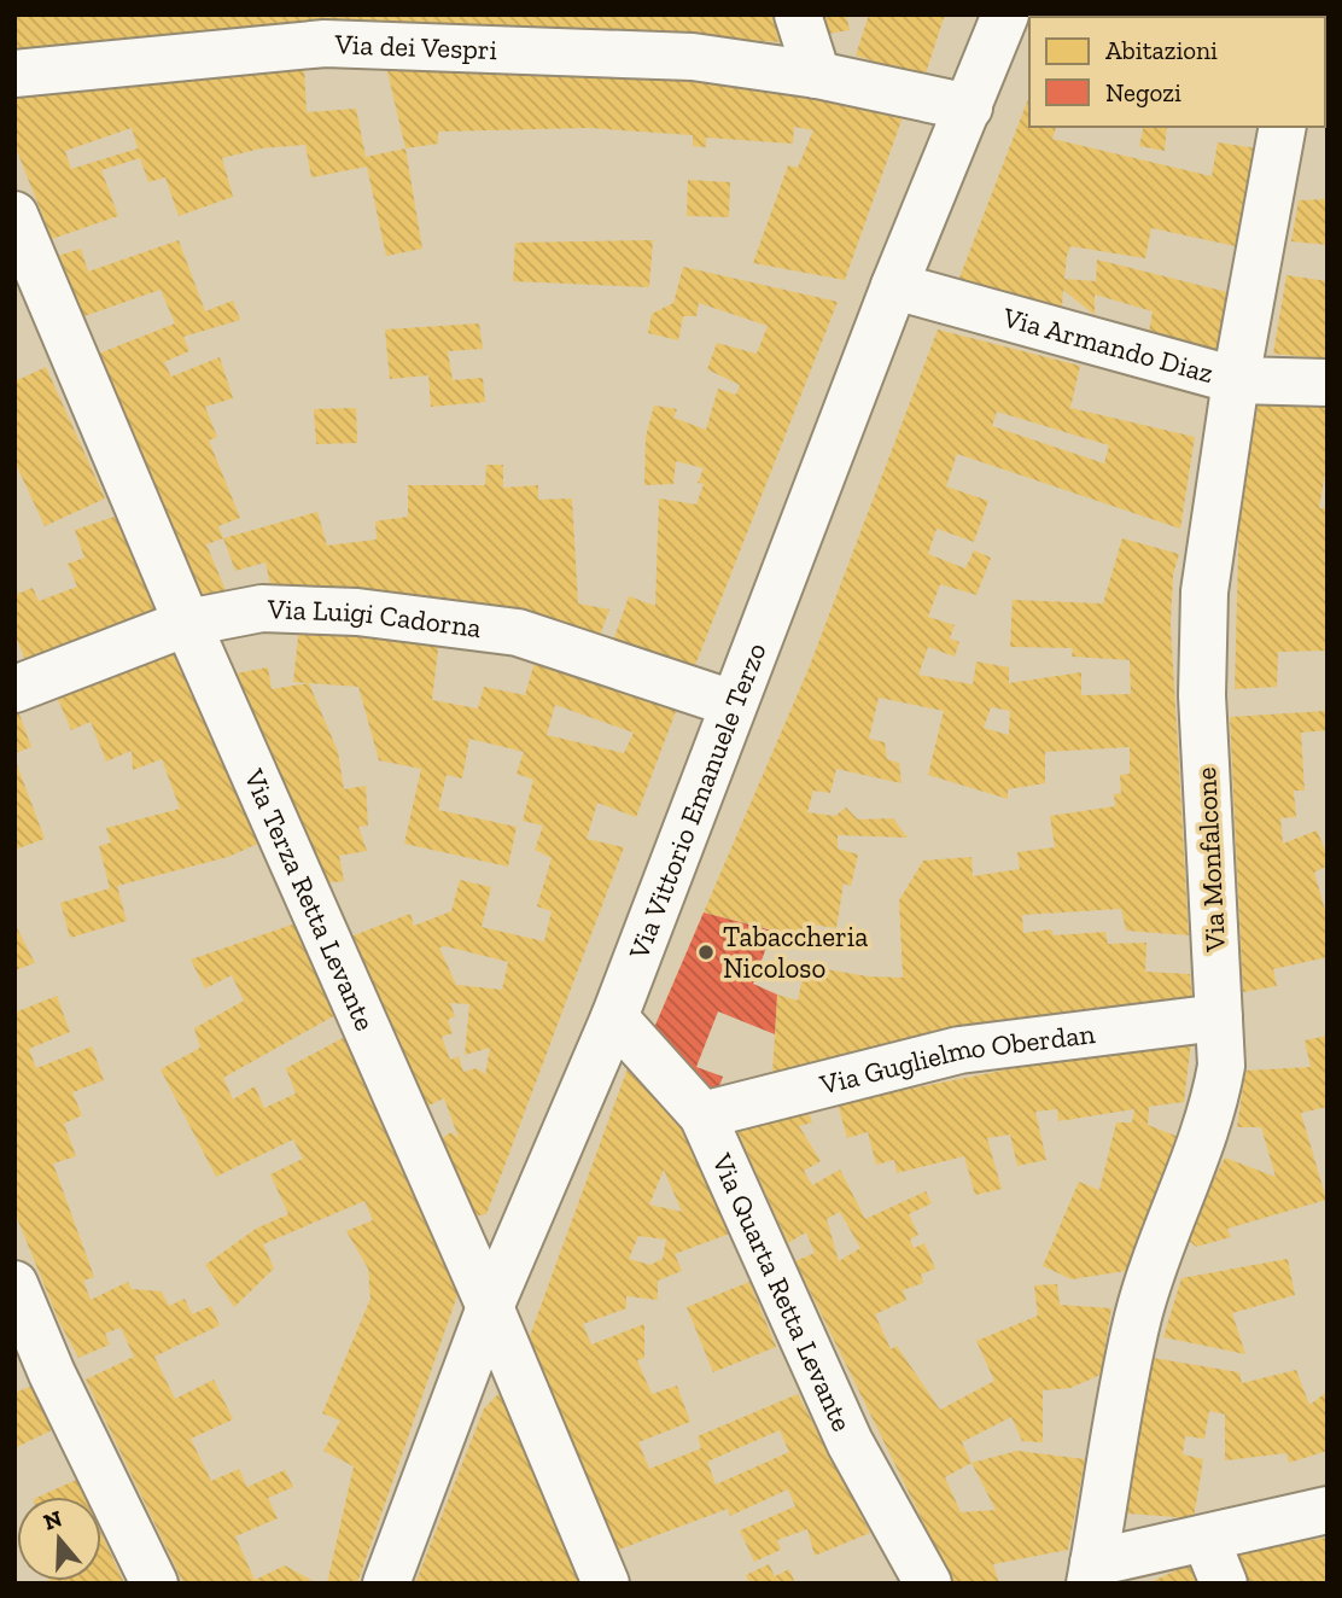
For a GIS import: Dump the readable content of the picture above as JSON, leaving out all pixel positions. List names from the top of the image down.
{
  "streets": {
    "street": [
      "Via dei Vespri",
      "Via Armando Diaz",
      "Via Luigi Cadorna",
      "Via Vittorio Emanuele Terzo",
      "Via Monfalcone",
      "Via Terza Retta Levante",
      "Via Guglielmo Oberdan",
      "Via Quarta Retta Levante"
    ]
  },
  "crossings": [
    ["Via dei Vespri", "Via Vittorio Emanuele Terzo"],
    ["Via Armando Diaz", "Via Vittorio Emanuele Terzo"],
    ["Via Armando Diaz", "Via Monfalcone"],
    ["Via Luigi Cadorna", "Via Vittorio Emanuele Terzo"],
    ["Via Luigi Cadorna", "Via Terza Retta Levante"],
    ["Via Vittorio Emanuele Terzo", "Via Terza Retta Levante"],
    ["Via Vittorio Emanuele Terzo", "Via Quarta Retta Levante"],
    ["Via Monfalcone", "Via Guglielmo Oberdan"],
    ["Via Guglielmo Oberdan", "Via Quarta Retta Levante"]
  ],
  "places": ["Tabaccheria Nicoloso"],
  "legend": ["Abitazioni", "Negozi"],
  "north": "top"
}
